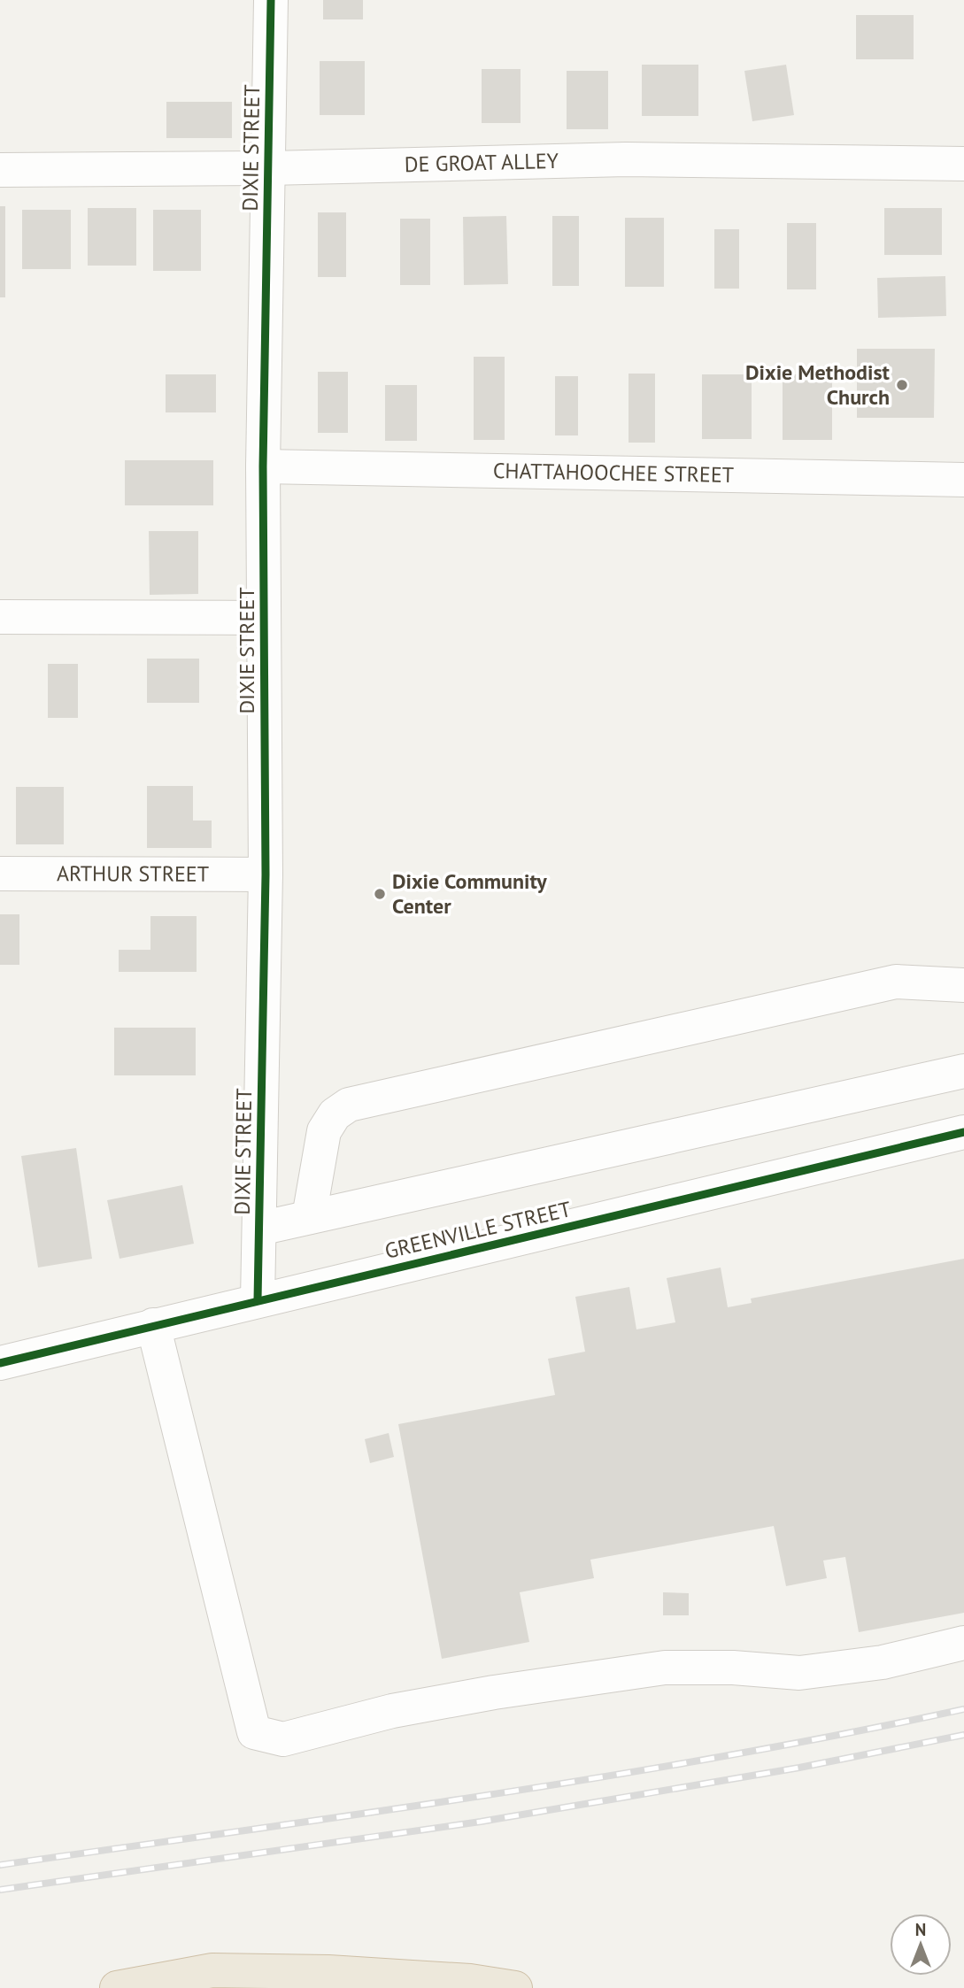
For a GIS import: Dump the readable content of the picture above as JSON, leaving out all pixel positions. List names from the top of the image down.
{
  "streets": {
    "street": [
      "DIXIE STREET",
      "DE GROAT ALLEY",
      "CHATTAHOOCHEE STREET",
      "ARTHUR STREET",
      "GREENVILLE STREET"
    ]
  },
  "crossings": [
    ["DIXIE STREET", "DE GROAT ALLEY"],
    ["DIXIE STREET", "CHATTAHOOCHEE STREET"],
    ["DIXIE STREET", "ARTHUR STREET"],
    ["DIXIE STREET", "GREENVILLE STREET"]
  ],
  "places": ["Dixie Methodist Church", "Dixie Community Center"],
  "north": "top"
}
